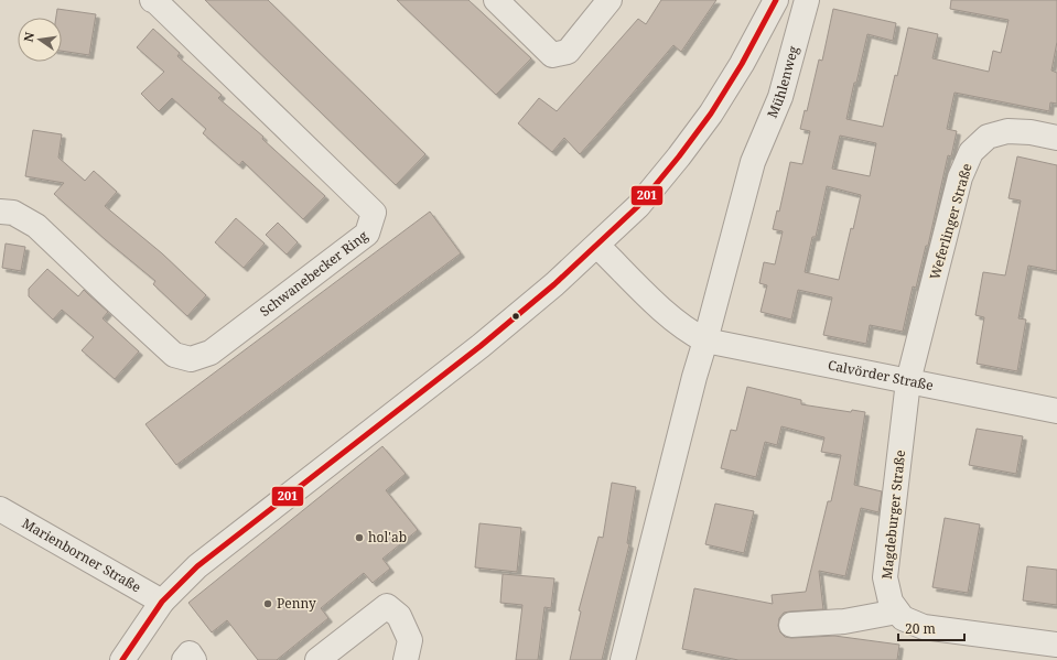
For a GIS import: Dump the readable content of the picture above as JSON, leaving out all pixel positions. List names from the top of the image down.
{
  "streets": {
    "street": [
      "Mühlenweg",
      "Weferlinger Straße",
      "Schwanebecker Ring",
      "Calvörder Straße",
      "Magdeburger Straße",
      "Marienborner Straße"
    ]
  },
  "crossings": [
    ["Mühlenweg", "Calvörder Straße"],
    ["Weferlinger Straße", "Calvörder Straße"],
    ["Weferlinger Straße", "Magdeburger Straße"],
    ["Calvörder Straße", "Magdeburger Straße"]
  ],
  "places": ["hol'ab", "Penny"],
  "lines": ["transit line 201"],
  "scale_bar": "20 m",
  "north": "left"
}
